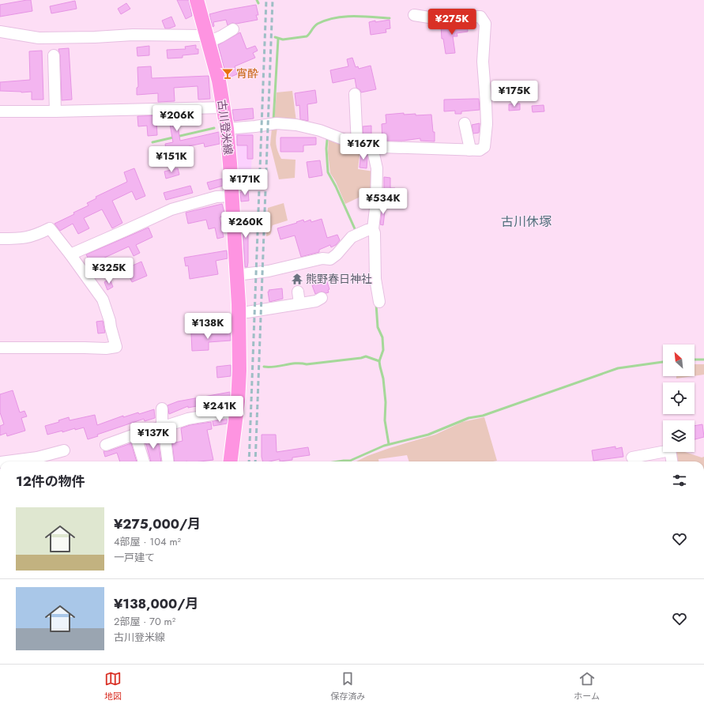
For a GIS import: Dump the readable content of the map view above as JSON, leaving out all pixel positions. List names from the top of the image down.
{
  "streets": {
    "main road": ["古川登米線"]
  },
  "districts": ["古川休塚"],
  "places": {
    "bar": ["宵酔"],
    "temple": ["熊野春日神社"]
  },
  "north": "top left",
  "page": {
    "price": [
      "¥275K",
      "¥175K",
      "¥206K",
      "¥167K",
      "¥151K",
      "¥171K",
      "¥534K",
      "¥260K",
      "¥325K",
      "¥138K",
      "¥241K",
      "¥137K"
    ],
    "heading": "12件の物件",
    "list": [
      {
        "name": "¥275,000/月",
        "note": "4部屋 · 104 m² · 一戸建て"
      },
      {
        "name": "¥138,000/月",
        "note": "2部屋 · 70 m² · 古川登米線"
      }
    ],
    "tabs": ["地図", "保存済み", "ホーム"]
  }
}
